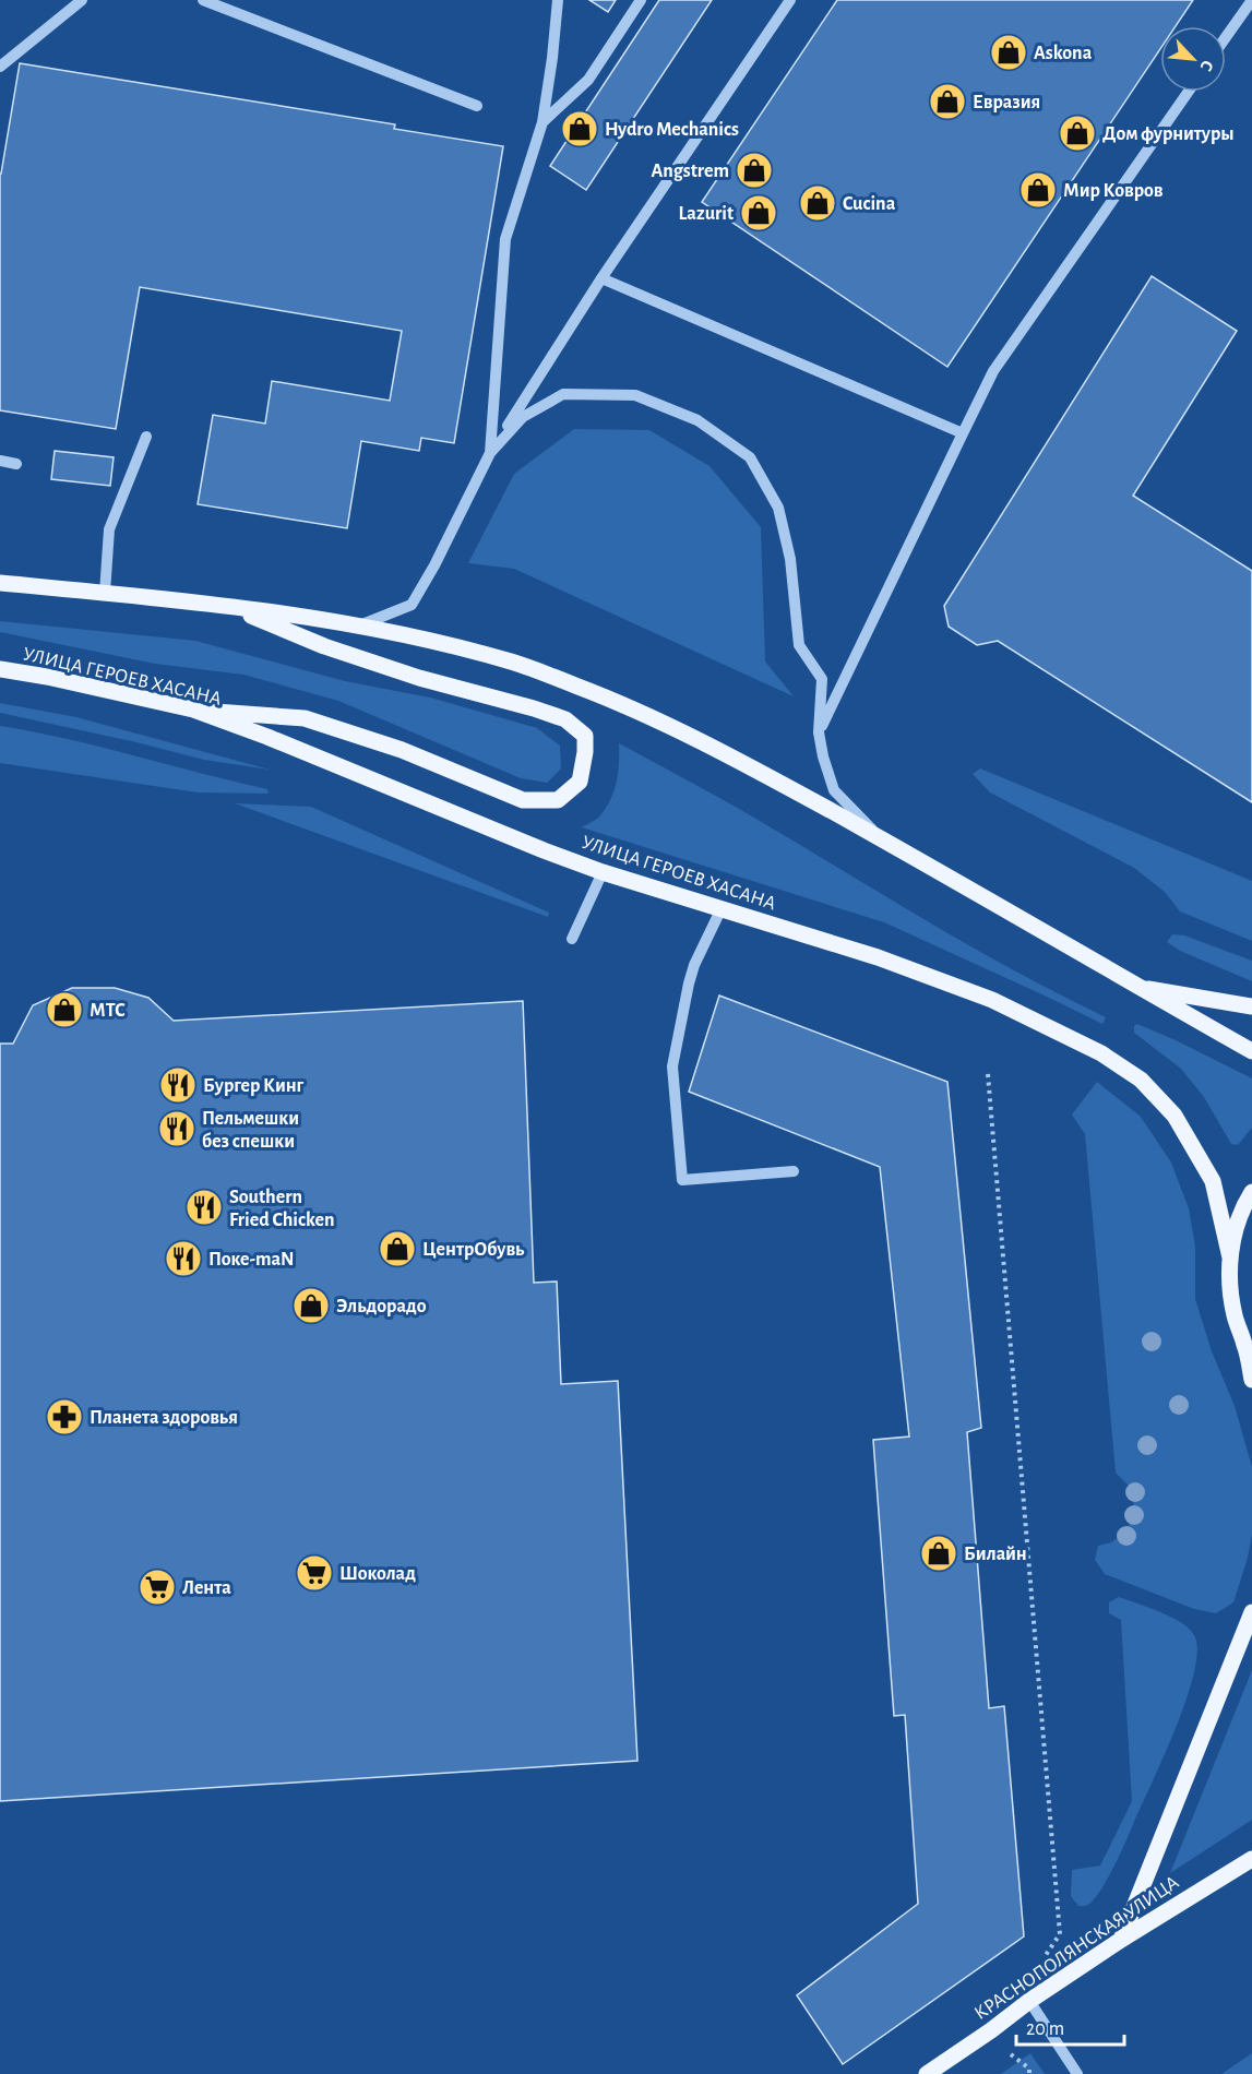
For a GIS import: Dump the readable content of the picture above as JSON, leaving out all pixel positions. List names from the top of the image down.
{
  "streets": {
    "main road": ["УЛИЦА ГЕРОЕВ ХАСАНА", "КРАСНОПОЛЯНСКАЯ УЛИЦА"]
  },
  "places": {
    "shop": [
      "Askona",
      "Евразия",
      "Hydro Mechanics",
      "Дом фурнитуры",
      "Angstrem",
      "Мир Ковров",
      "Cucina",
      "Lazurit",
      "МТС",
      "ЦентрОбувь",
      "Эльдорадо",
      "Билайн"
    ],
    "restaurant": [
      "Бургер Кинг",
      "Пельмешки без спешки",
      "Southern Fried Chicken",
      "Поке-maN"
    ],
    "pharmacy": ["Планета здоровья"],
    "supermarket": ["Шоколад", "Лента"]
  },
  "scale_bar": "20 m",
  "north": "bottom right"
}
